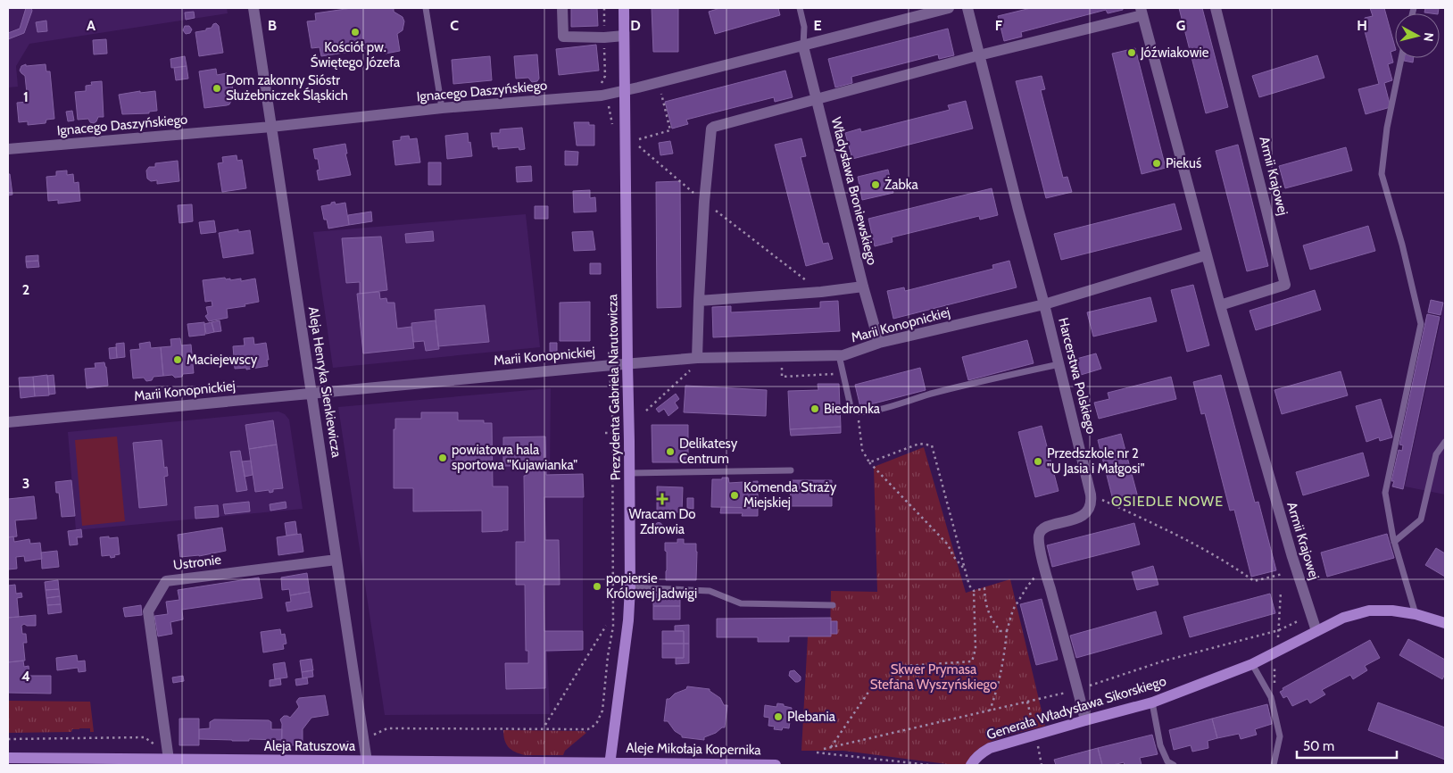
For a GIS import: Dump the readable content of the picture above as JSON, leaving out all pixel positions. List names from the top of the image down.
{
  "streets": {
    "street": [
      "Ignacego Daszyńskiego",
      "Armii Krajowej",
      "Władysława Broniewskiego",
      "Marii Konopnickiej",
      "Harcerstwa Polskiego",
      "Aleja Henryka Sienkiewicza",
      "Prezydenta Gabriela Narutowicza",
      "Ustronie",
      "Generała Władysława Sikorskiego",
      "Aleja Ratuszowa",
      "Aleje Mikołaja Kopernika"
    ]
  },
  "crossings": [
    ["Ignacego Daszyńskiego", "Władysława Broniewskiego"],
    ["Ignacego Daszyńskiego", "Aleja Henryka Sienkiewicza"],
    ["Ignacego Daszyńskiego", "Prezydenta Gabriela Narutowicza"],
    ["Armii Krajowej", "Marii Konopnickiej"],
    ["Armii Krajowej", "Generała Władysława Sikorskiego"],
    ["Władysława Broniewskiego", "Marii Konopnickiej"],
    ["Marii Konopnickiej", "Harcerstwa Polskiego"],
    ["Marii Konopnickiej", "Aleja Henryka Sienkiewicza"],
    ["Marii Konopnickiej", "Prezydenta Gabriela Narutowicza"],
    ["Aleja Henryka Sienkiewicza", "Ustronie"],
    ["Aleja Henryka Sienkiewicza", "Aleja Ratuszowa"],
    ["Prezydenta Gabriela Narutowicza", "Aleja Ratuszowa"],
    ["Prezydenta Gabriela Narutowicza", "Aleje Mikołaja Kopernika"],
    ["Ustronie", "Aleja Ratuszowa"],
    ["Aleja Ratuszowa", "Aleje Mikołaja Kopernika"]
  ],
  "districts": ["OSIEDLE NOWE"],
  "parks": ["Skwer Prymasa Stefana Wyszyńskiego"],
  "places": {
    "other": [
      "Kościół pw. Świętego Józefa",
      "Jóźwiakowie",
      "Dom zakonny Sióstr Służebniczek Śląskich",
      "Piekuś",
      "Żabka",
      "Maciejewscy",
      "Biedronka",
      "Delikatesy Centrum",
      "powiatowa hala sportowa \"Kujawianka\"",
      "Przedszkole nr 2 \"U Jasia i Małgosi\"",
      "Komenda Straży Miejskiej",
      "popiersie Królowej Jadwigi",
      "Plebania"
    ],
    "health": ["Wracam Do Zdrowia"]
  },
  "scale_bar": "50 m",
  "north": "right",
  "grid": {
    "columns": [
      "A",
      "B",
      "C",
      "D",
      "E",
      "F",
      "G",
      "H"
    ],
    "rows": [
      "1",
      "2",
      "3",
      "4"
    ]
  }
}
